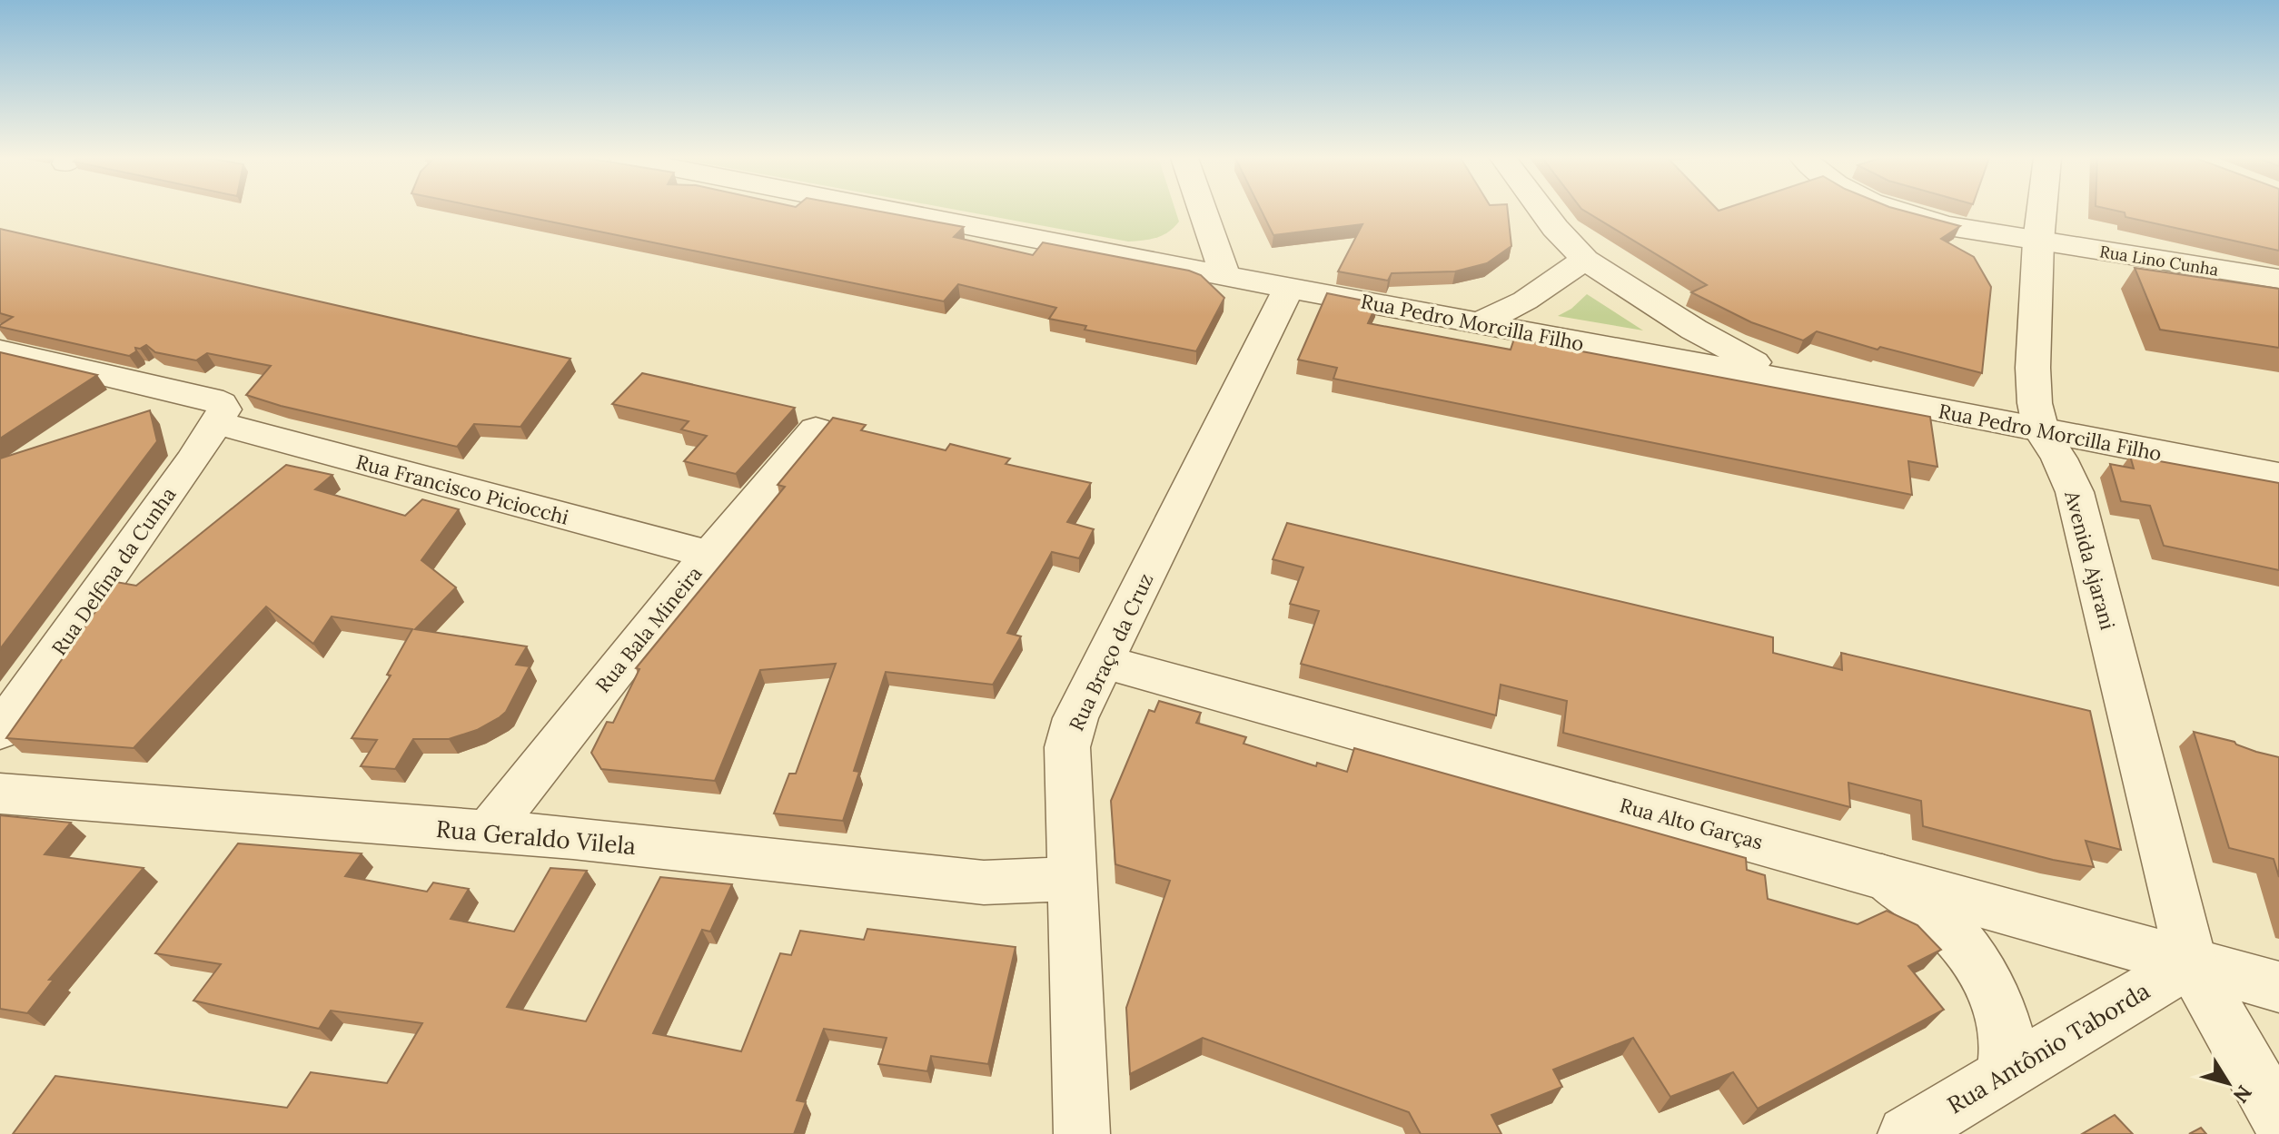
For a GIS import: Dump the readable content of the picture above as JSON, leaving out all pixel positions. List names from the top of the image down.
{
  "streets": {
    "street": [
      "Rua Lino Cunha",
      "Rua Pedro Morcilla Filho",
      "Rua Francisco Piciocchi",
      "Avenida Ajarani",
      "Rua Delfina da Cunha",
      "Rua Bala Mineira",
      "Rua Braço da Cruz",
      "Rua Alto Garças",
      "Rua Geraldo Vilela",
      "Rua Antônio Taborda"
    ]
  },
  "crossings": [
    ["Rua Lino Cunha", "Avenida Ajarani"],
    ["Rua Pedro Morcilla Filho", "Avenida Ajarani"],
    ["Rua Pedro Morcilla Filho", "Rua Braço da Cruz"],
    ["Rua Francisco Piciocchi", "Rua Delfina da Cunha"],
    ["Rua Francisco Piciocchi", "Rua Bala Mineira"],
    ["Avenida Ajarani", "Rua Alto Garças"],
    ["Avenida Ajarani", "Rua Antônio Taborda"],
    ["Rua Bala Mineira", "Rua Geraldo Vilela"],
    ["Rua Braço da Cruz", "Rua Alto Garças"],
    ["Rua Braço da Cruz", "Rua Geraldo Vilela"],
    ["Rua Alto Garças", "Rua Antônio Taborda"]
  ],
  "north": "bottom right"
}
